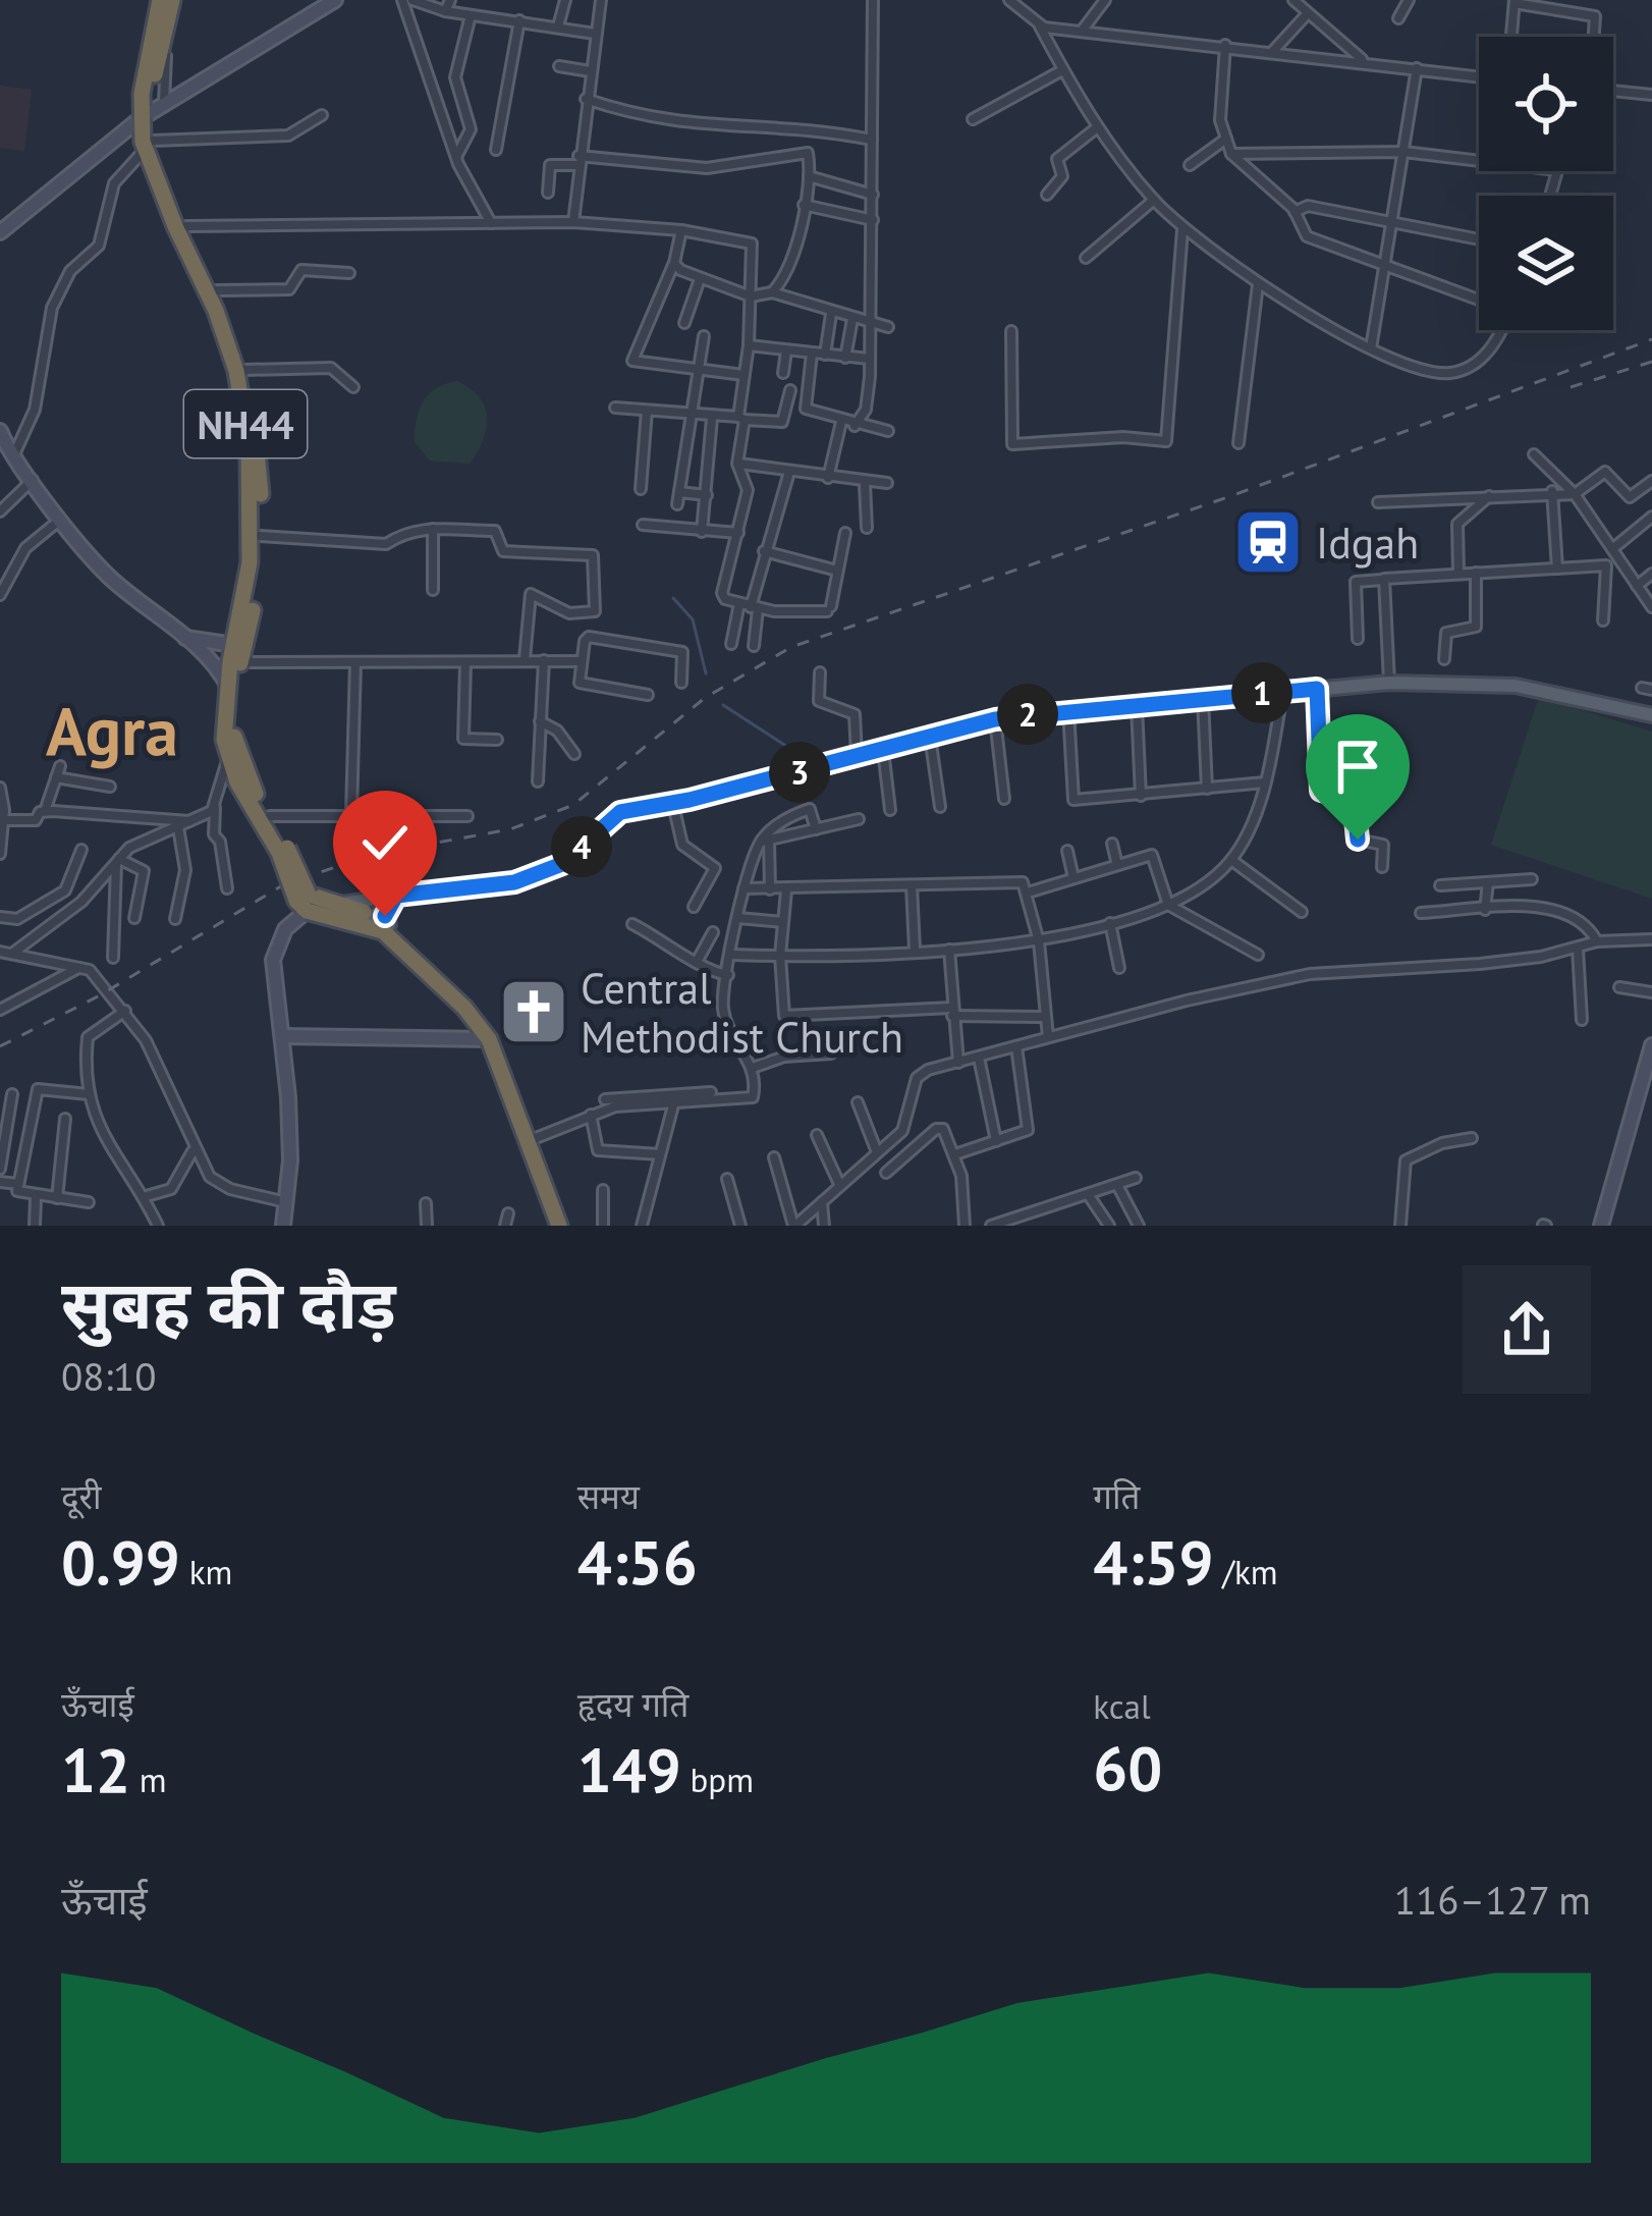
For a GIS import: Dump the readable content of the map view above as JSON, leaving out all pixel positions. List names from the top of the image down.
{
  "streets": {
    "highway": ["NH44"]
  },
  "districts": ["Agra"],
  "places": {
    "station": ["Idgah"],
    "church": ["Central Methodist Church"]
  },
  "page": {
    "pins": [
      "1",
      "2",
      "3",
      "4"
    ],
    "heading": ["सुबह की दौड़", "08:10"],
    "stats": [
      ["दूरी", "0.99 km"],
      ["समय", "4:56"],
      ["गति", "4:59 /km"],
      ["ऊँचाई", "12 m"],
      ["हृदय गति", "149 bpm"],
      ["kcal", "60"]
    ],
    "chart": ["ऊँचाई", "116–127 m"]
  }
}
